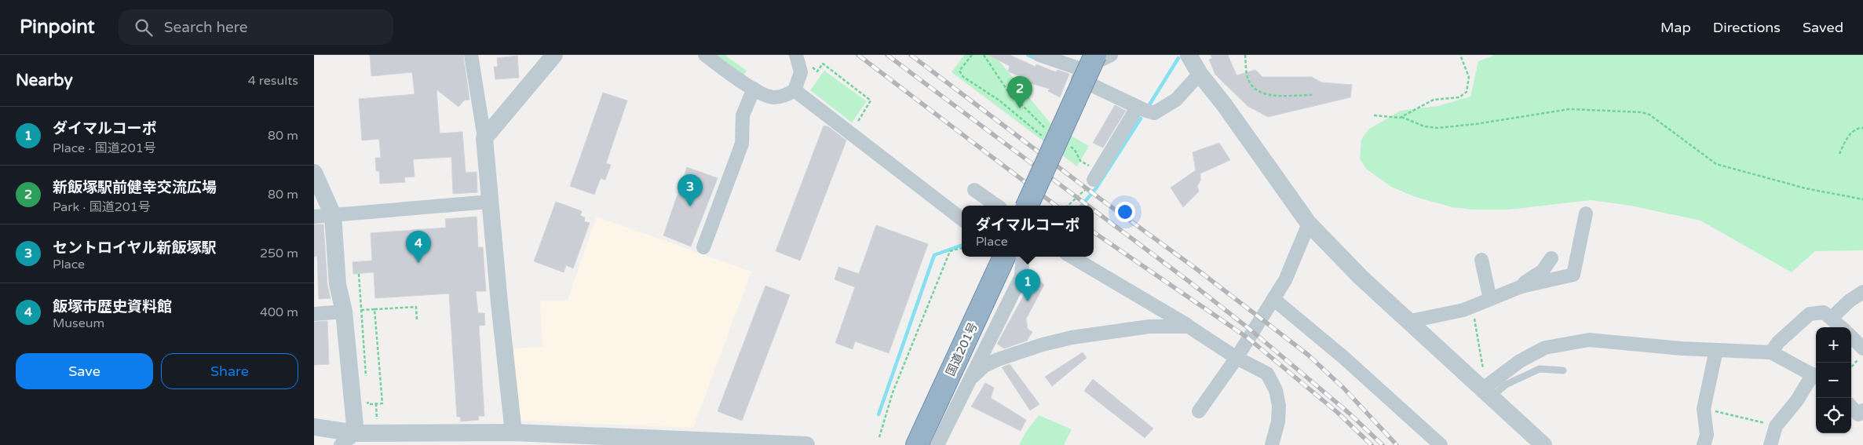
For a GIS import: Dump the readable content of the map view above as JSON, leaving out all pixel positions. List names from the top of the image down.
{
  "streets": {
    "highway": ["国道201号"]
  },
  "page": {
    "header": "Pinpoint",
    "search": "Search here",
    "nav": ["Map", "Directions", "Saved"],
    "heading": ["Nearby", "4 results"],
    "pins": [
      "2",
      "3",
      "4",
      "1"
    ],
    "list": [
      {
        "mark": "1",
        "name": "ダイマルコーポ",
        "note": "Place · 国道201号",
        "value": "80 m"
      },
      {
        "mark": "2",
        "name": "新飯塚駅前健幸交流広場",
        "note": "Park · 国道201号",
        "value": "80 m"
      },
      {
        "mark": "3",
        "name": "セントロイヤル新飯塚駅",
        "note": "Place",
        "value": "250 m"
      },
      {
        "mark": "4",
        "name": "飯塚市歴史資料館",
        "note": "Museum",
        "value": "400 m"
      }
    ],
    "popup": ["ダイマルコーポ", "Place"],
    "map_buttons": ["+", "−"],
    "buttons": ["Save", "Share"]
  }
}
